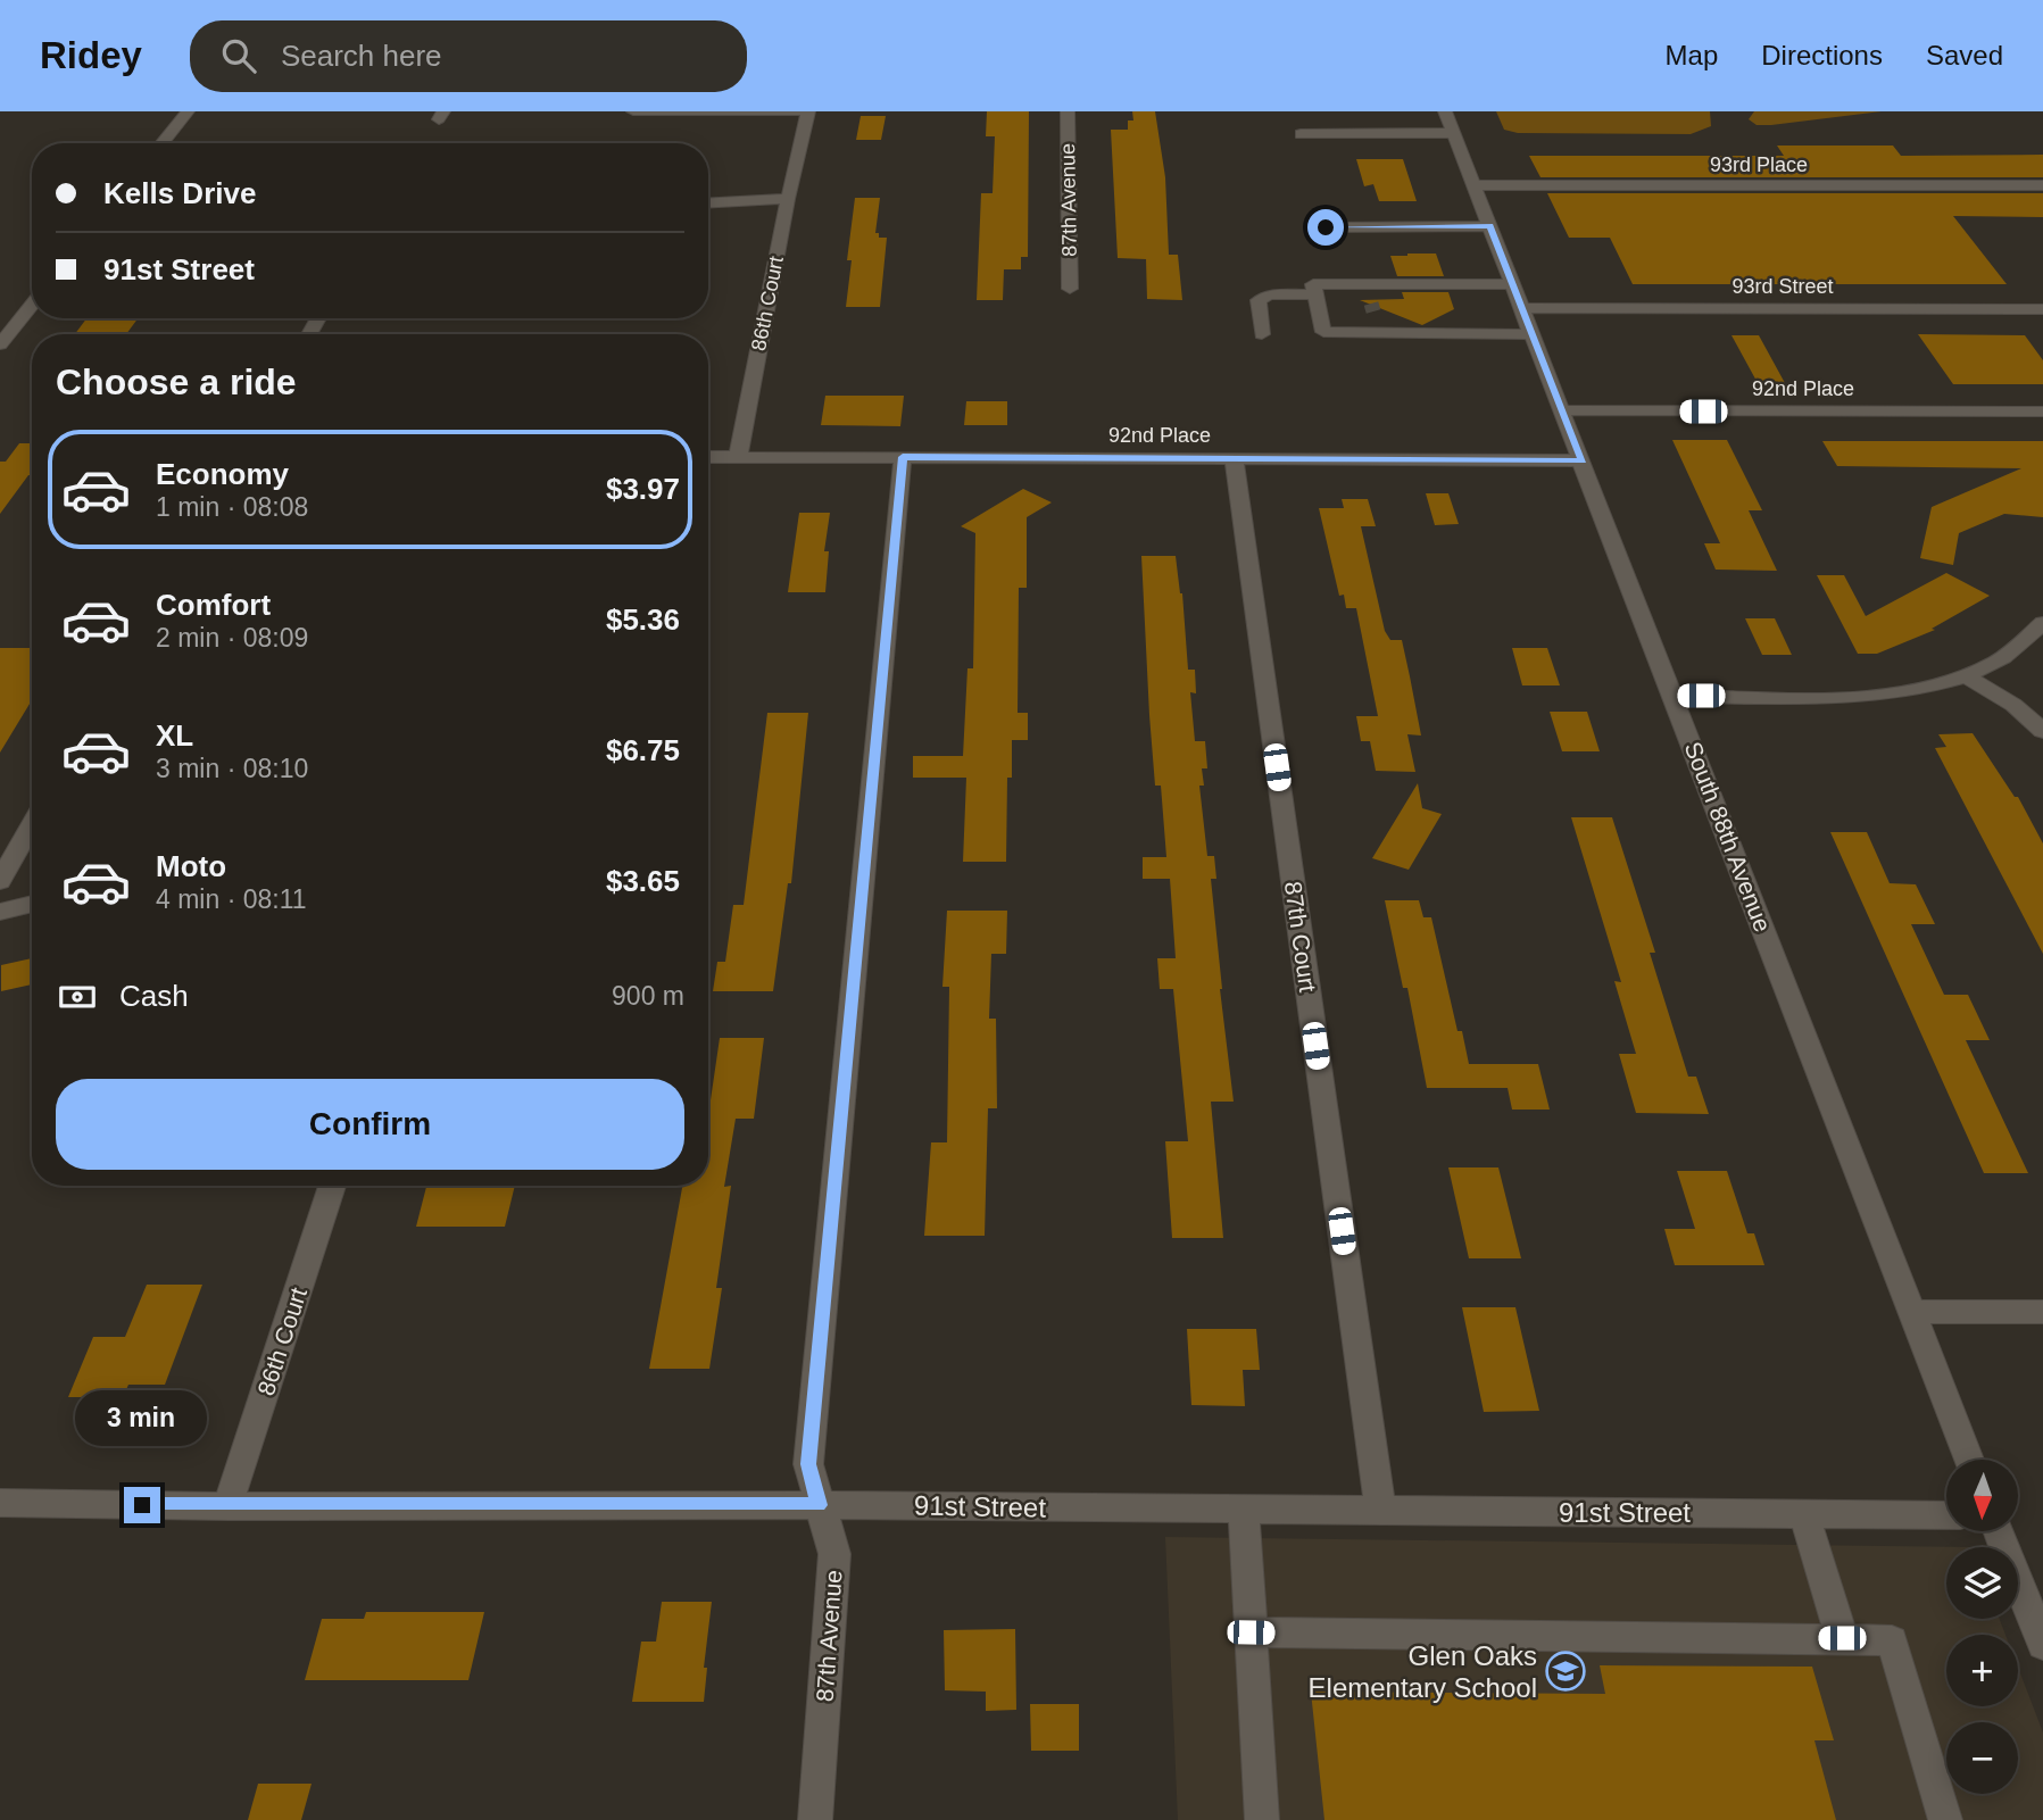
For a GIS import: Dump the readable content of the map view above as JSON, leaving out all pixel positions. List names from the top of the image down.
{
  "streets": {
    "street": [
      "93rd Place",
      "87th Avenue",
      "93rd Street",
      "86th Court",
      "92nd Place",
      "South 88th Avenue",
      "87th Court",
      "91st Street"
    ]
  },
  "crossings": [
    ["93rd Place", "South 88th Avenue"],
    ["87th Avenue", "92nd Place"],
    ["87th Avenue", "91st Street"],
    ["93rd Street", "South 88th Avenue"],
    ["86th Court", "92nd Place"],
    ["86th Court", "91st Street"],
    ["92nd Place", "South 88th Avenue"],
    ["92nd Place", "87th Court"],
    ["87th Court", "91st Street"]
  ],
  "places": {
    "school or university": ["Glen Oaks Elementary School"]
  },
  "north": "bottom",
  "page": {
    "header": "Ridey",
    "search": "Search here",
    "nav": ["Map", "Directions", "Saved"],
    "banner": ["Kells Drive", "91st Street"],
    "heading": "Choose a ride",
    "list": [
      {
        "name": "Economy",
        "note": "1 min · 08:08",
        "value": "$3.97"
      },
      {
        "name": "Comfort",
        "note": "2 min · 08:09",
        "value": "$5.36"
      },
      {
        "name": "XL",
        "note": "3 min · 08:10",
        "value": "$6.75"
      },
      {
        "name": "Moto",
        "note": "4 min · 08:11",
        "value": "$3.65"
      }
    ],
    "pay": ["Cash", "900 m"],
    "buttons": "Confirm",
    "bubble": "3 min",
    "map_buttons": ["+", "−"]
  }
}
